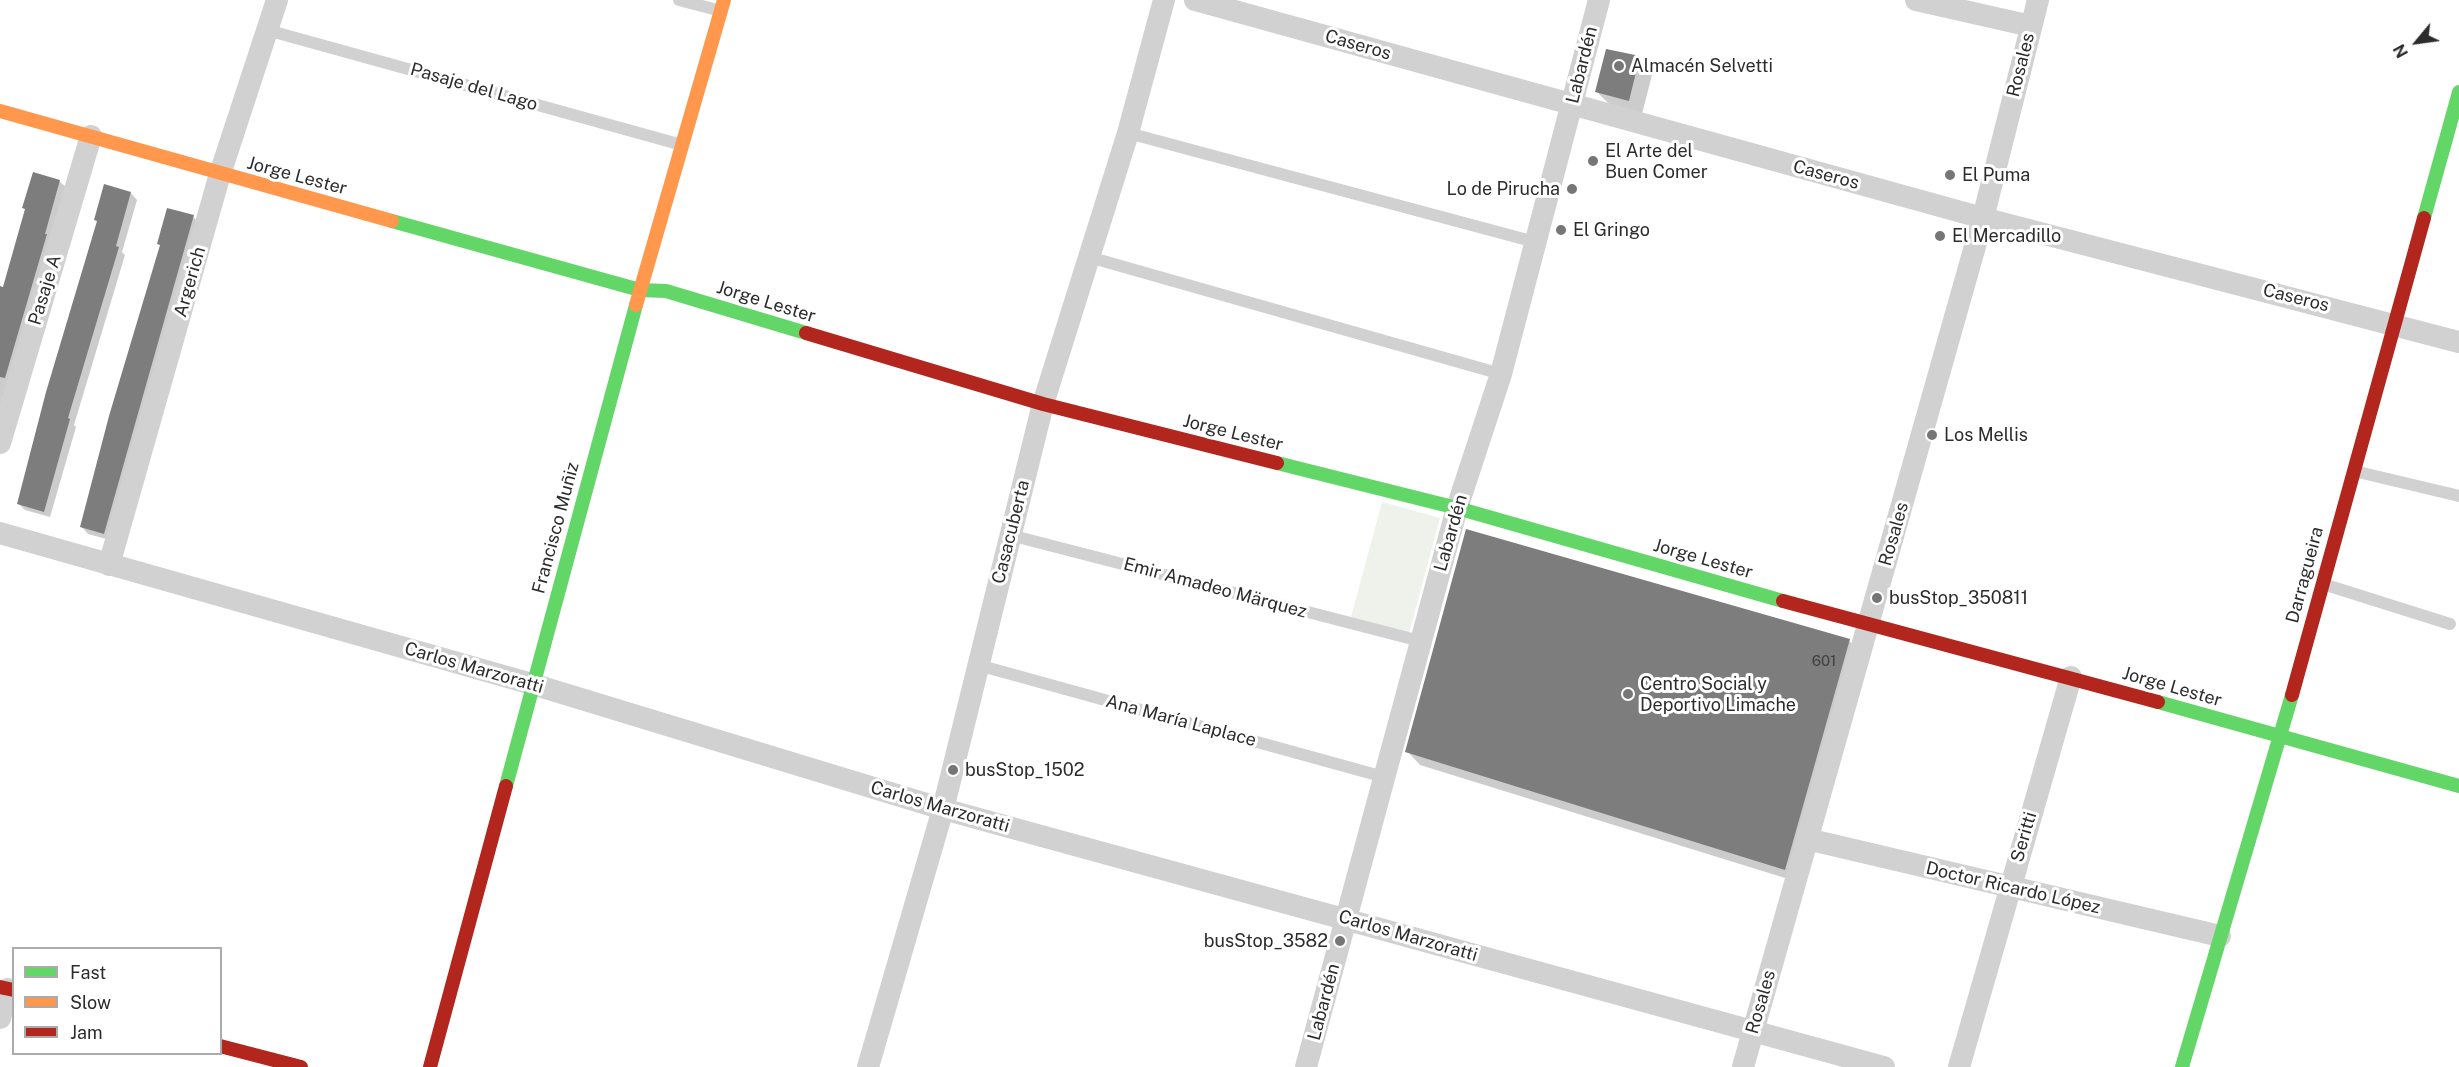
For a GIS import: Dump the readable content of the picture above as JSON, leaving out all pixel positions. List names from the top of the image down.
{
  "streets": {
    "street": [
      "Caseros",
      "Labardén",
      "Rosales",
      "Jorge Lester",
      "Argerich",
      "Pasaje A",
      "Francisco Muñiz",
      "Casacuberta",
      "Darragueira",
      "Carlos Marzoratti",
      "Seritti",
      "Doctor Ricardo López"
    ],
    "lane": ["Pasaje del Lago", "Emir Amadeo Märquez", "Ana María Laplace"]
  },
  "crossings": [
    ["Caseros", "Labardén"],
    ["Caseros", "Rosales"],
    ["Caseros", "Darragueira"],
    ["Labardén", "Jorge Lester"],
    ["Labardén", "Emir Amadeo Märquez"],
    ["Labardén", "Carlos Marzoratti"],
    ["Labardén", "Ana María Laplace"],
    ["Rosales", "Jorge Lester"],
    ["Rosales", "Carlos Marzoratti"],
    ["Rosales", "Doctor Ricardo López"],
    ["Pasaje del Lago", "Argerich"],
    ["Pasaje del Lago", "Francisco Muñiz"],
    ["Jorge Lester", "Argerich"],
    ["Jorge Lester", "Pasaje A"],
    ["Jorge Lester", "Francisco Muñiz"],
    ["Jorge Lester", "Casacuberta"],
    ["Jorge Lester", "Darragueira"],
    ["Jorge Lester", "Seritti"],
    ["Argerich", "Carlos Marzoratti"],
    ["Francisco Muñiz", "Carlos Marzoratti"],
    ["Casacuberta", "Emir Amadeo Märquez"],
    ["Casacuberta", "Carlos Marzoratti"],
    ["Casacuberta", "Ana María Laplace"],
    ["Darragueira", "Doctor Ricardo López"],
    ["Seritti", "Doctor Ricardo López"]
  ],
  "places": [
    "Almacén Selvetti",
    "El Arte del Buen Comer",
    "El Puma",
    "Lo de Pirucha",
    "El Gringo",
    "El Mercadillo",
    "Los Mellis",
    "busStop_350811",
    "Centro Social y Deportivo Limache",
    "busStop_1502",
    "busStop_3582"
  ],
  "house_numbers": ["601"],
  "legend": ["Fast", "Slow", "Jam"],
  "north": "bottom left"
}
